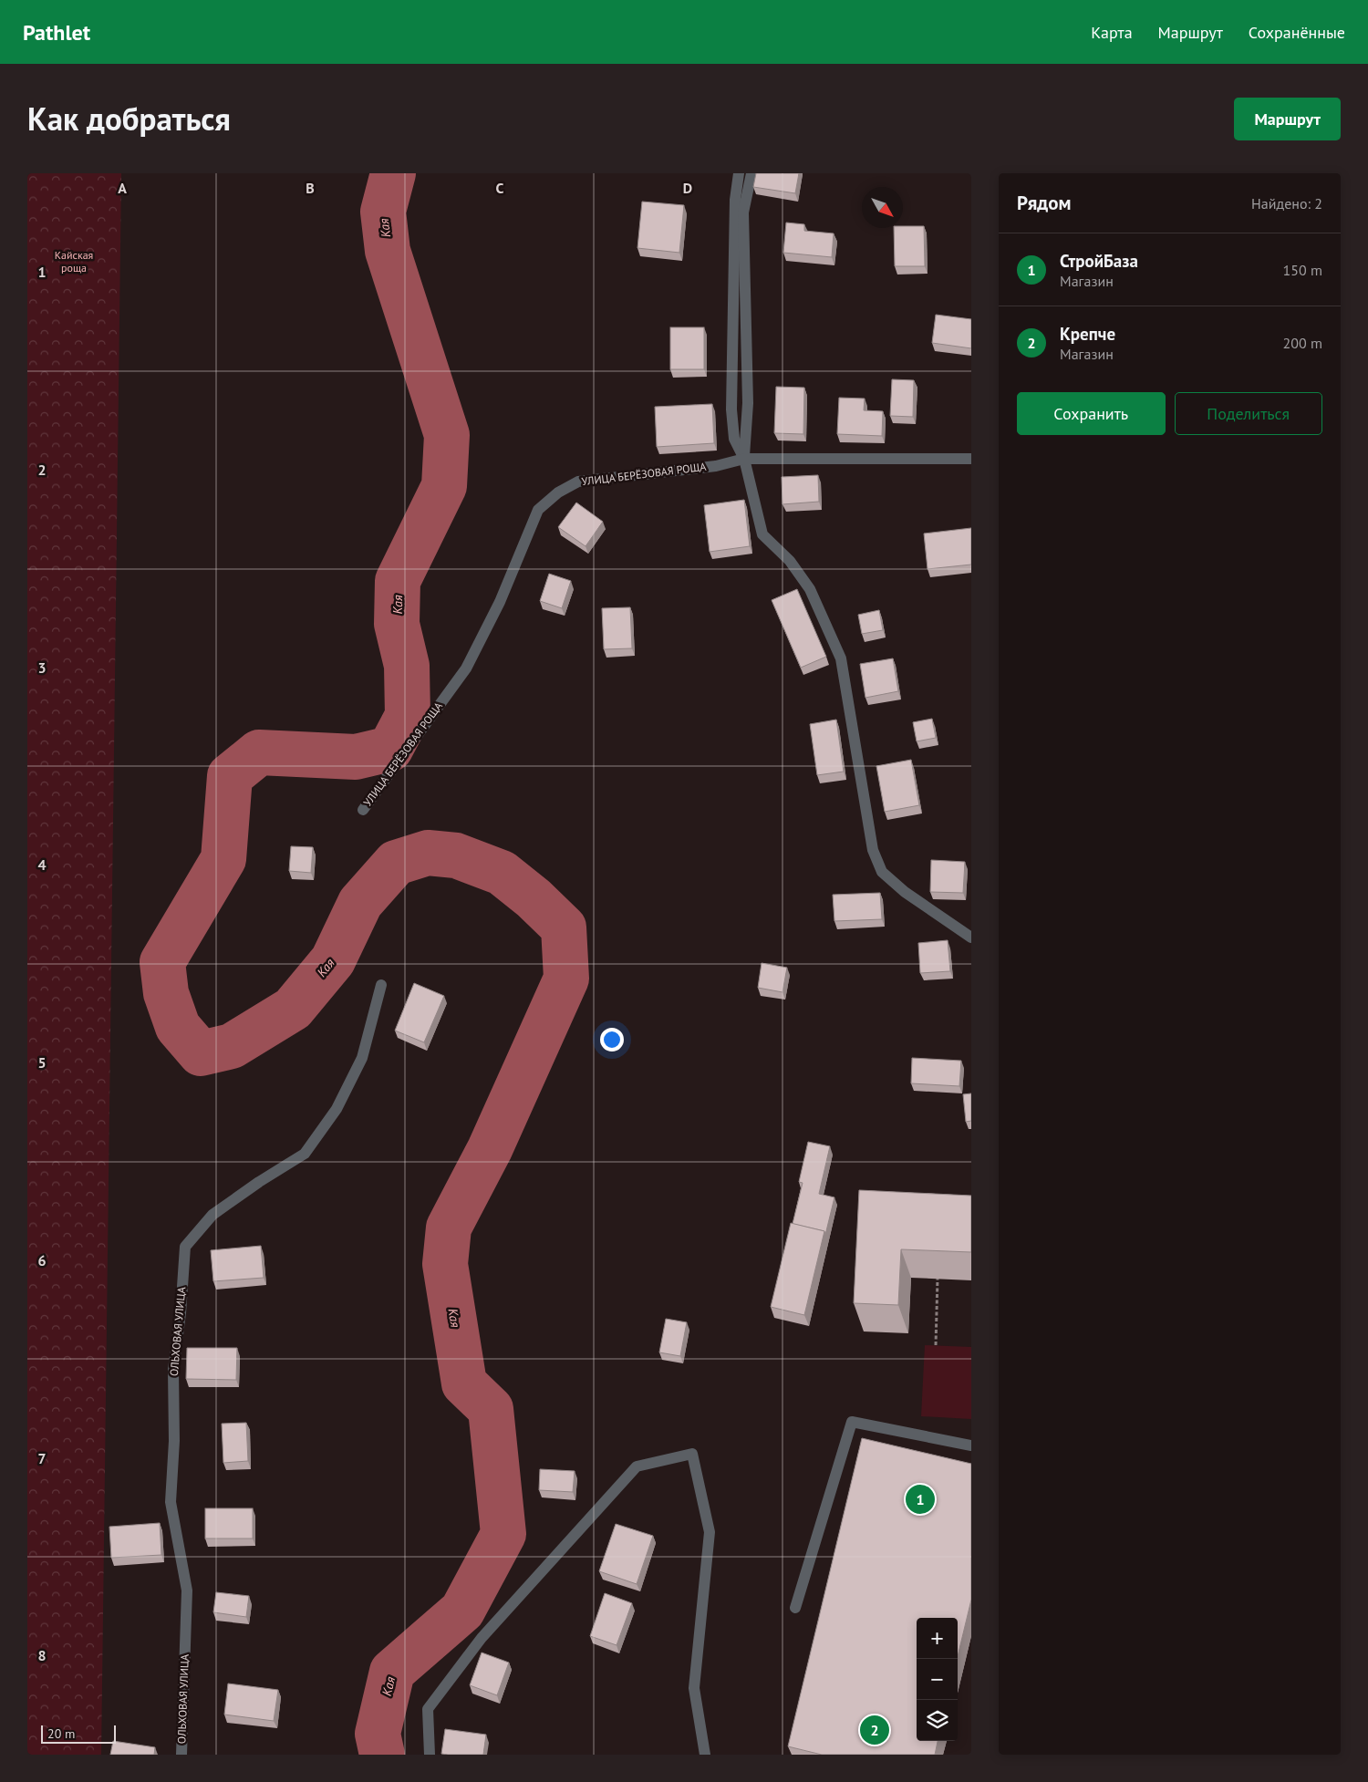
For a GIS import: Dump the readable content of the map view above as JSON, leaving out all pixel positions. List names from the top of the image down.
{
  "streets": {
    "street": ["УЛИЦА БЕРЁЗОВАЯ РОЩА", "ОЛЬХОВАЯ УЛИЦА"]
  },
  "water": ["Кая"],
  "parks": ["Кайская роща"],
  "scale_bar": "20 m",
  "north": "bottom right",
  "page": {
    "header": "Pathlet",
    "nav": ["Карта", "Маршрут", "Сохранённые"],
    "title": "Как добраться",
    "buttons": [
      "Маршрут",
      ["Сохранить", "Поделиться"]
    ],
    "heading": ["Рядом", "Найдено: 2"],
    "list": [
      {
        "mark": "1",
        "name": "СтройБаза",
        "note": "Магазин",
        "value": "150 m"
      },
      {
        "mark": "2",
        "name": "Крепче",
        "note": "Магазин",
        "value": "200 m"
      }
    ],
    "pins": ["1", "2"],
    "map_buttons": ["+", "−"],
    "scale": "20 m"
  },
  "grid": {
    "columns": [
      "A",
      "B",
      "C",
      "D"
    ],
    "rows": [
      "1",
      "2",
      "3",
      "4",
      "5",
      "6",
      "7",
      "8"
    ]
  }
}
